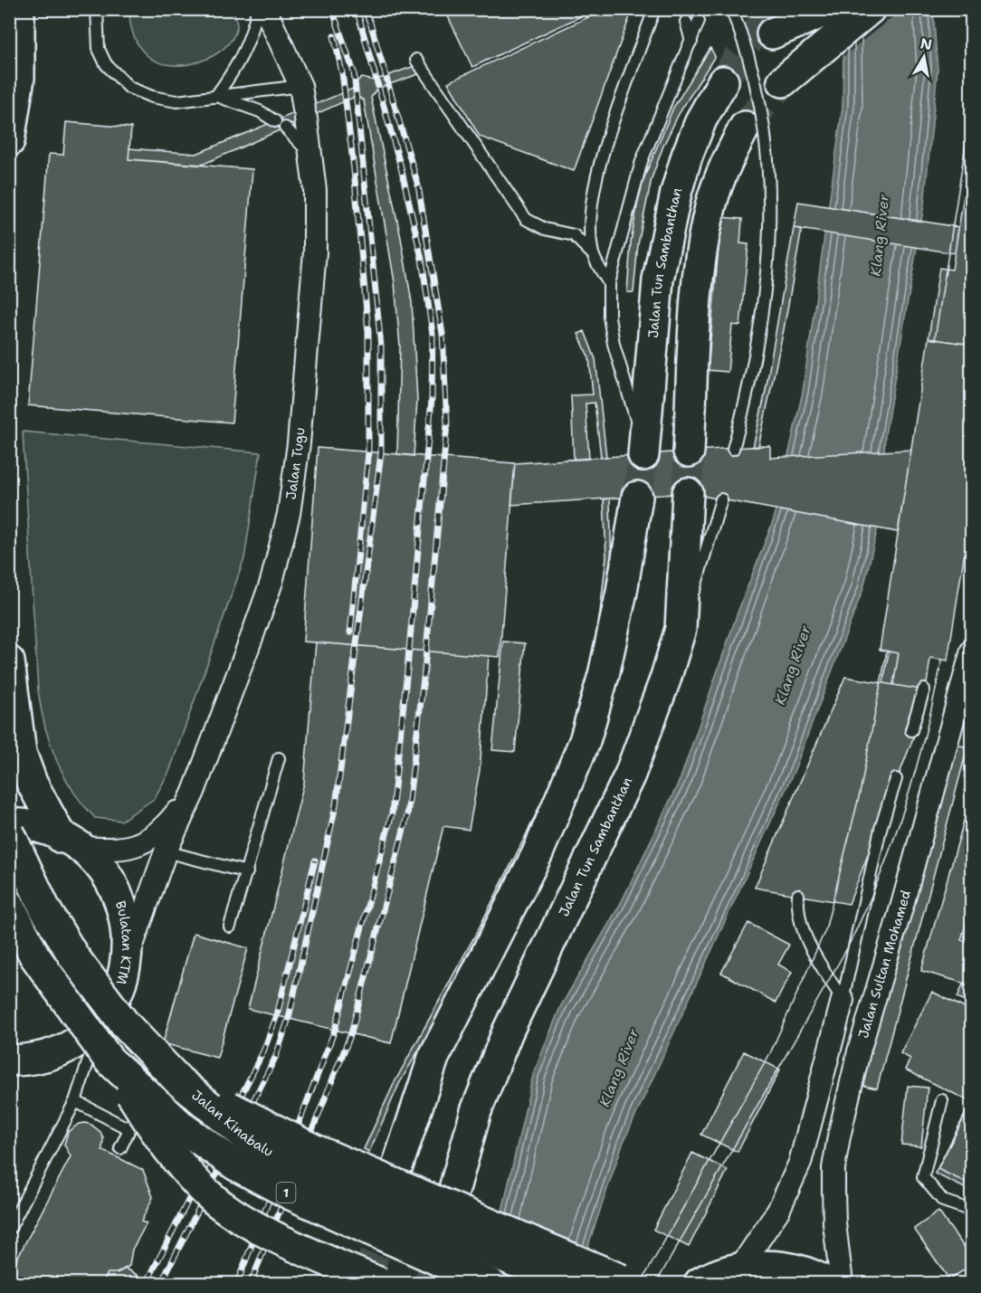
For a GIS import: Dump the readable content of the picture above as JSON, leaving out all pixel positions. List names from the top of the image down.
{
  "streets": {
    "main road": [
      "Jalan Tun Sambanthan",
      "Bulatan KTM",
      "Jalan Kinabalu",
      "1"
    ],
    "street": ["Jalan Tugu", "Jalan Sultan Mohamed"]
  },
  "crossings": [
    ["Jalan Tugu", "Bulatan KTM"]
  ],
  "water": ["Klang River"],
  "north": "top"
}
